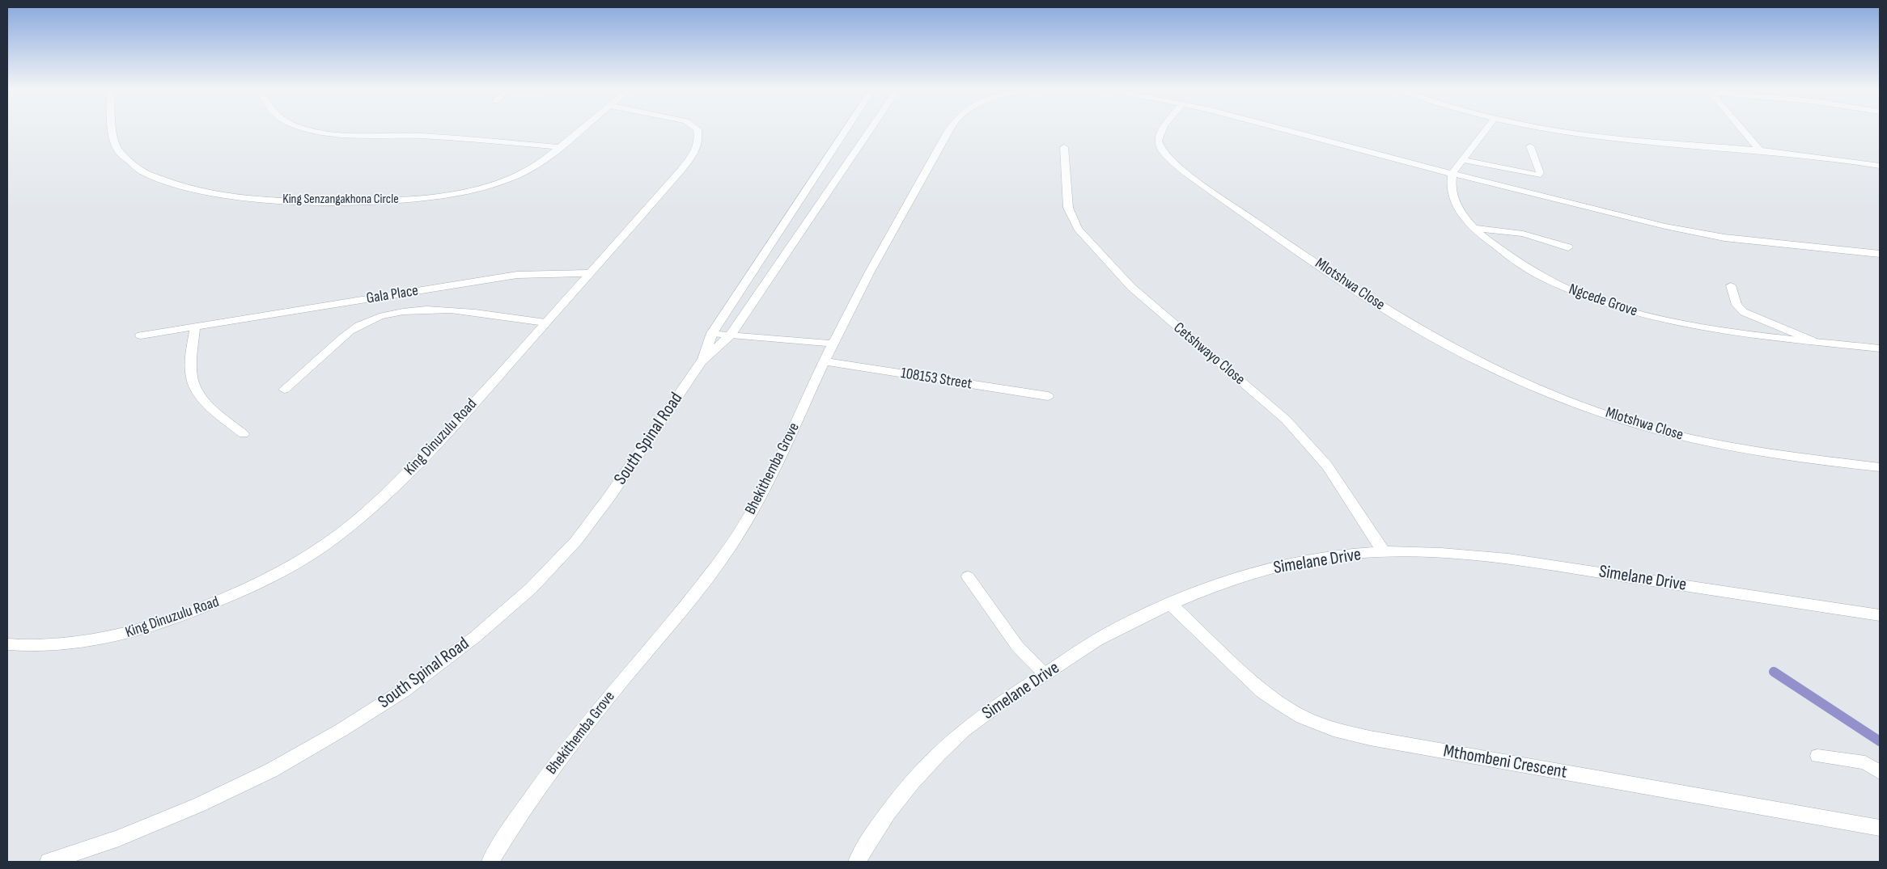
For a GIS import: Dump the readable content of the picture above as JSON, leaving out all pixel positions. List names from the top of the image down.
{
  "streets": {
    "street": [
      "King Senzangakhona Circle",
      "Mlotshwa Close",
      "Gala Place",
      "Ngcede Grove",
      "Cetshwayo Close",
      "108153 Street",
      "King Dinuzulu Road",
      "South Spinal Road",
      "Bhekithemba Grove",
      "Simelane Drive",
      "Mthombeni Crescent"
    ]
  },
  "crossings": [
    ["Gala Place", "King Dinuzulu Road"],
    ["Cetshwayo Close", "Simelane Drive"],
    ["108153 Street", "Bhekithemba Grove"],
    ["Simelane Drive", "Mthombeni Crescent"]
  ]
}
